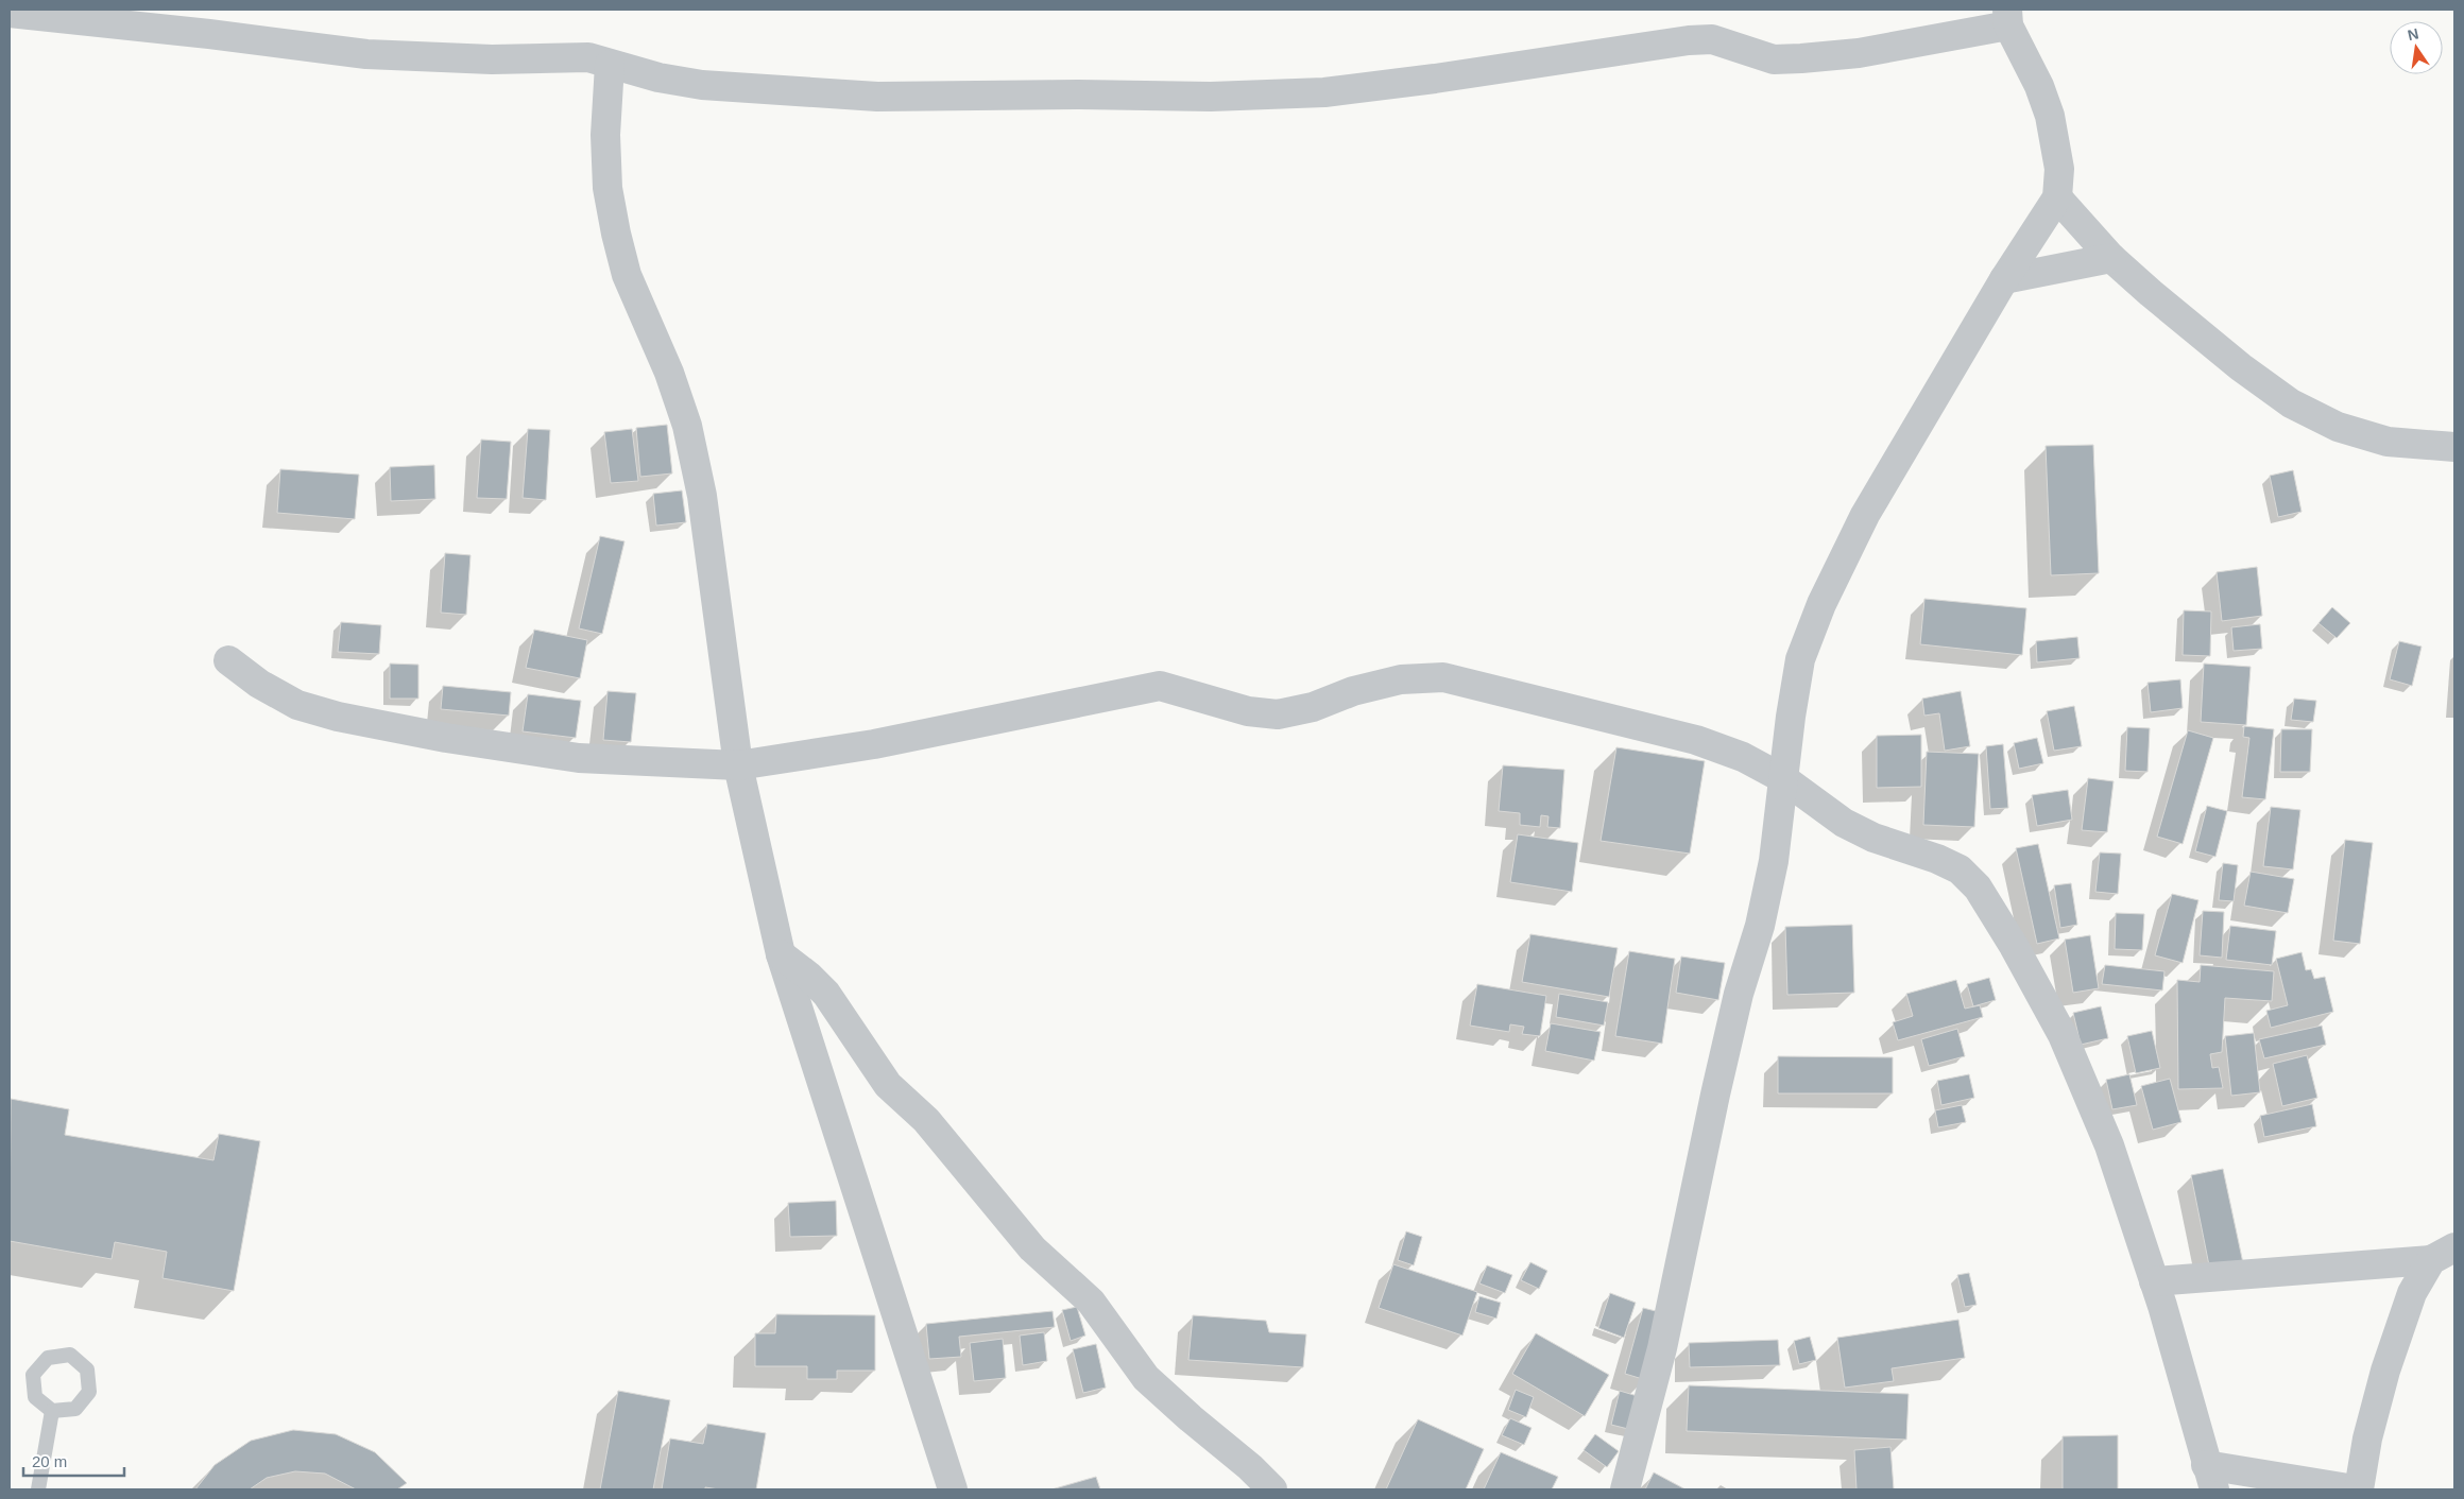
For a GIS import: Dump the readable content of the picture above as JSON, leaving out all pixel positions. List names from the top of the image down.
{
  "scale_bar": "20 m",
  "north": "top"
}
